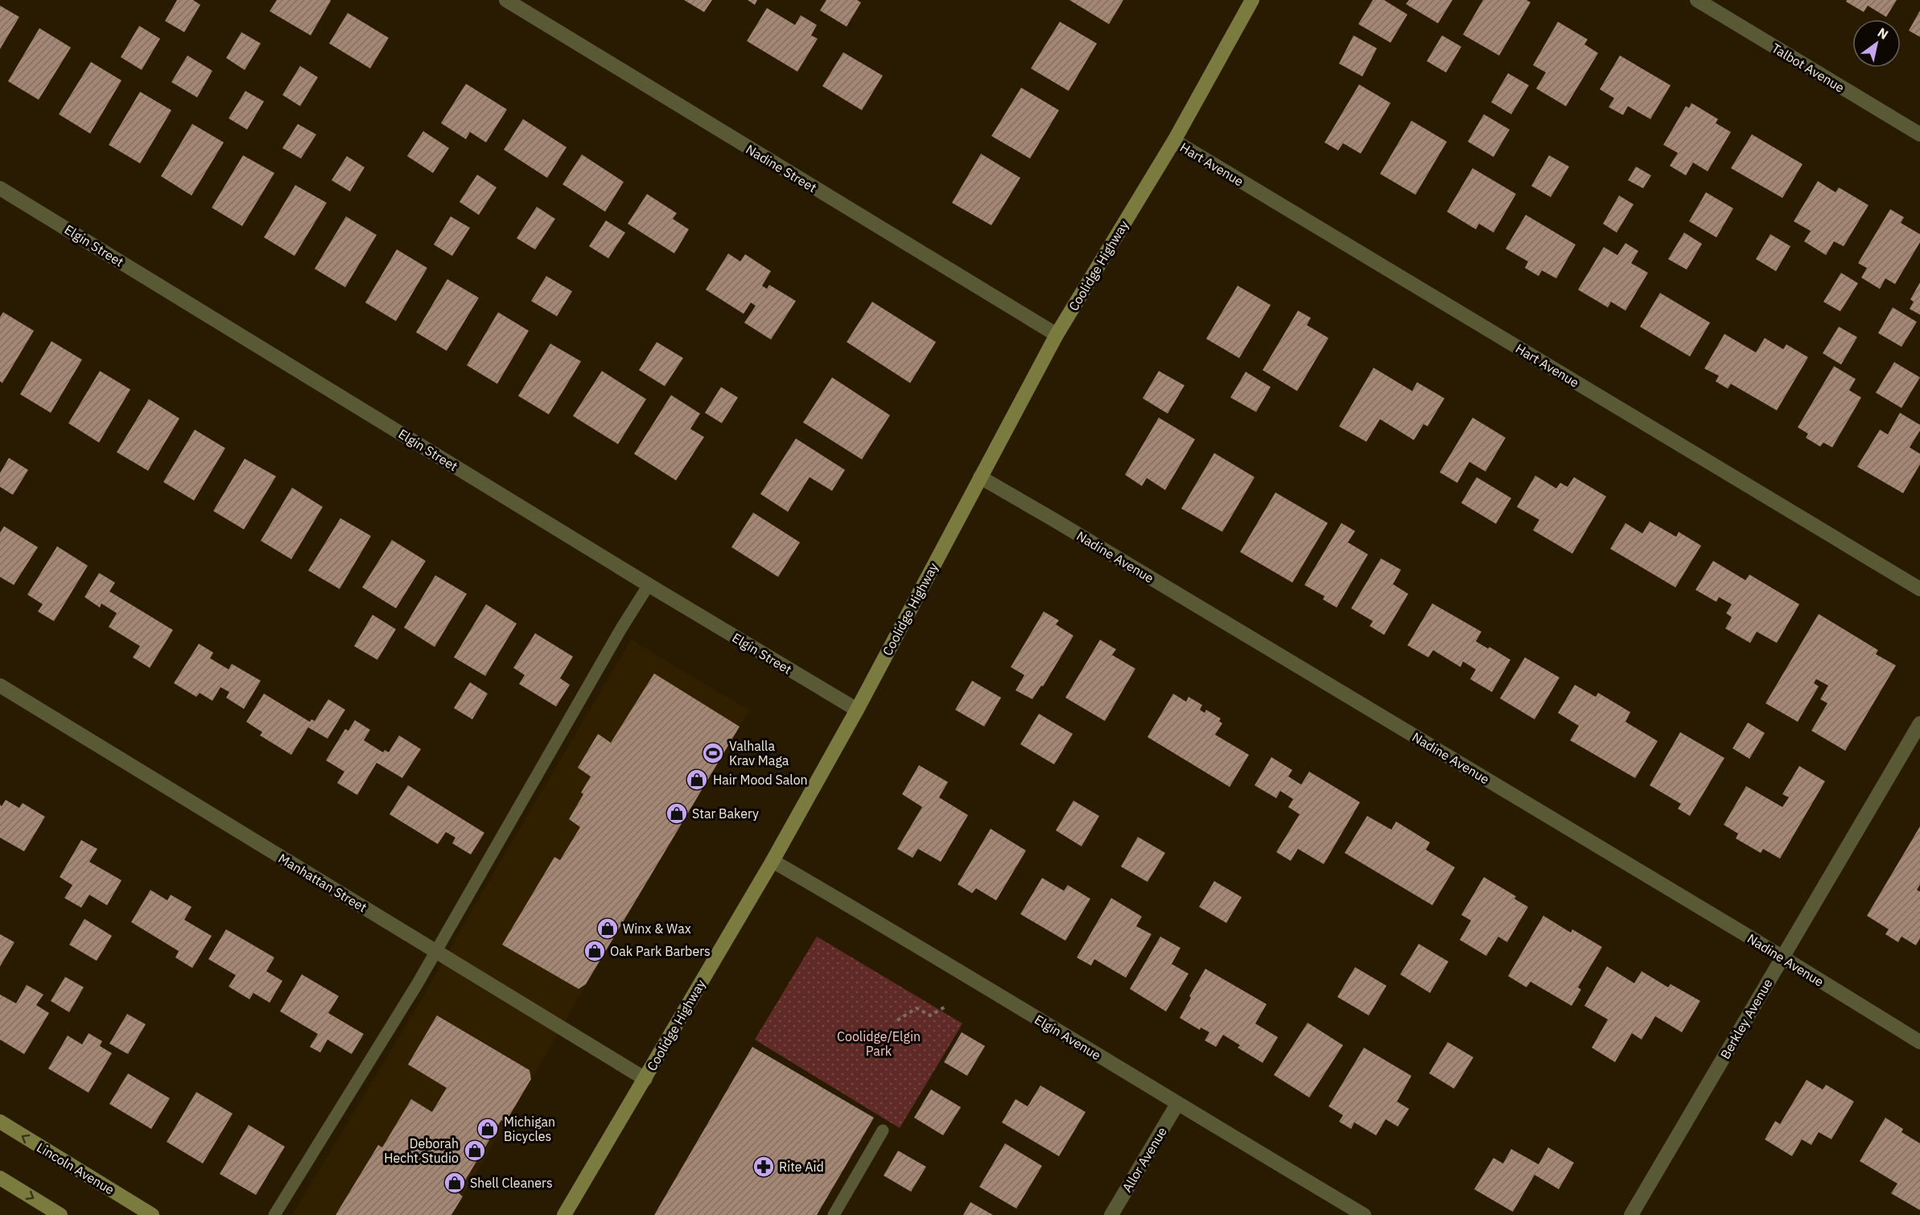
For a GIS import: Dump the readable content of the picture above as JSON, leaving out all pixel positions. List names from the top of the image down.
{
  "streets": {
    "main road": ["Coolidge Highway", "Lincoln Avenue"],
    "street": [
      "Talbot Avenue",
      "Hart Avenue",
      "Nadine Street",
      "Elgin Street",
      "Nadine Avenue",
      "Manhattan Street",
      "Berkley Avenue",
      "Elgin Avenue",
      "Allor Avenue"
    ]
  },
  "crossings": [
    ["Hart Avenue", "Coolidge Highway"],
    ["Nadine Street", "Coolidge Highway"],
    ["Elgin Street", "Coolidge Highway"],
    ["Coolidge Highway", "Nadine Avenue"],
    ["Coolidge Highway", "Manhattan Street"],
    ["Coolidge Highway", "Elgin Avenue"],
    ["Nadine Avenue", "Berkley Avenue"],
    ["Elgin Avenue", "Allor Avenue"]
  ],
  "parks": ["Coolidge/Elgin Park"],
  "places": {
    "sports": ["Valhalla Krav Maga"],
    "shop": [
      "Hair Mood Salon",
      "Star Bakery",
      "Winx & Wax",
      "Oak Park Barbers",
      "Michigan Bicycles",
      "Deborah Hecht Studio",
      "Shell Cleaners"
    ],
    "pharmacy": ["Rite Aid"]
  },
  "north": "top right"
}
